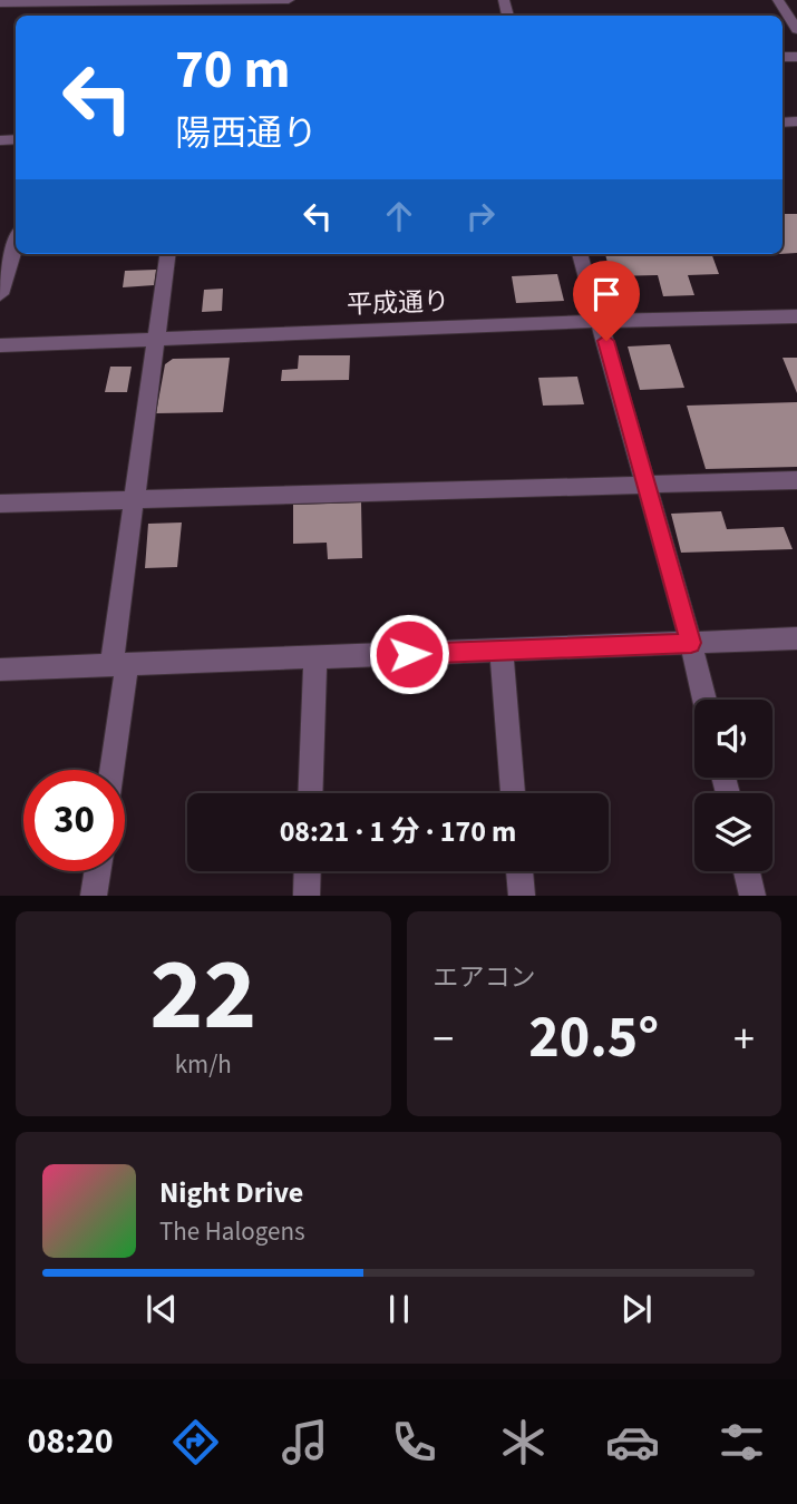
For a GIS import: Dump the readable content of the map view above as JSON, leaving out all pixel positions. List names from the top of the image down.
{
  "streets": {
    "street": ["平成通り"]
  },
  "page": {
    "turn": ["70 m", "陽西通り"],
    "limit": "30",
    "trip": "08:21 · 1 分 · 170 m",
    "tile": [
      ["22", "km/h"],
      "エアコン"
    ],
    "heat": ["−", "20.5°", "+"],
    "song": ["Night Drive", "The Halogens"],
    "tabs": "08:20"
  }
}
